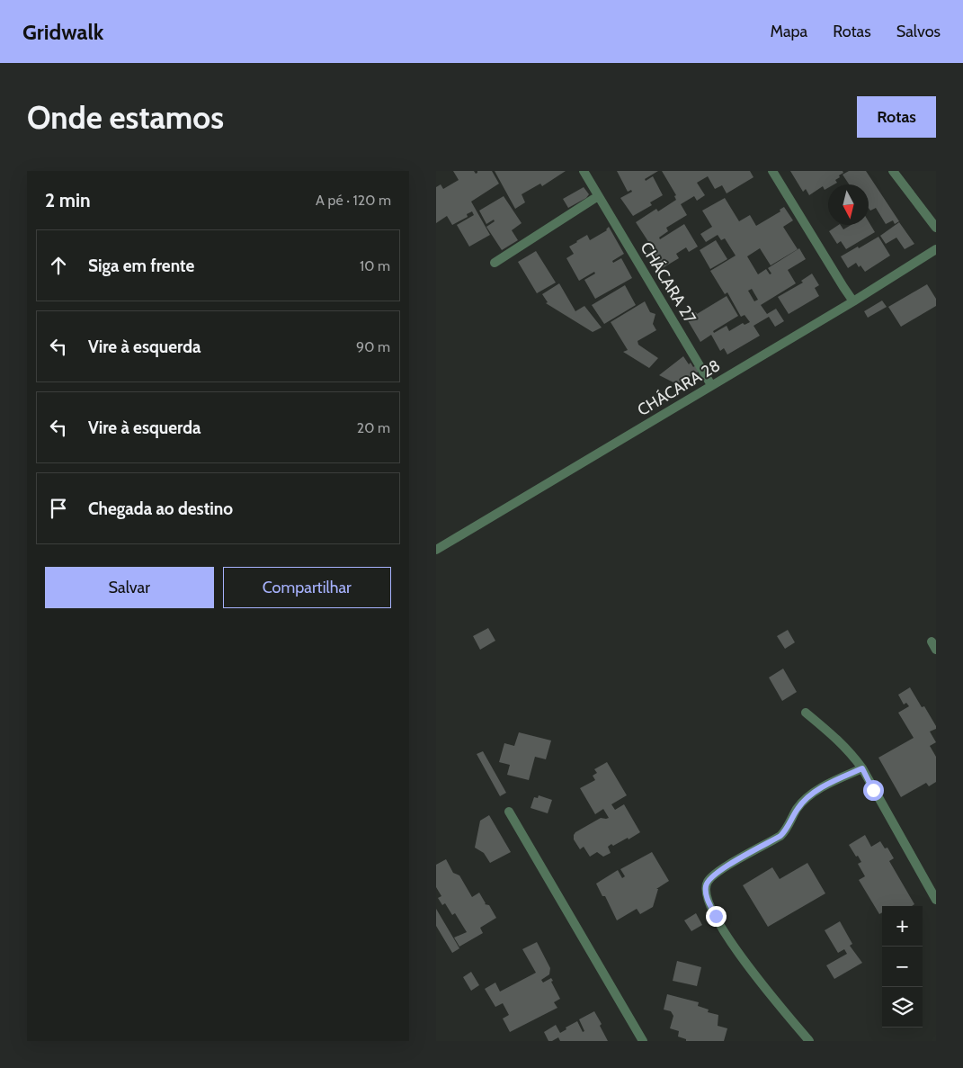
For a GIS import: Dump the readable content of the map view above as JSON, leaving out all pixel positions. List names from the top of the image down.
{
  "streets": {
    "street": ["CHÁCARA 27", "CHÁCARA 28"]
  },
  "crossings": [
    ["CHÁCARA 27", "CHÁCARA 28"]
  ],
  "north": "bottom",
  "page": {
    "header": "Gridwalk",
    "nav": ["Mapa", "Rotas", "Salvos"],
    "buttons": [
      "Rotas",
      ["Salvar", "Compartilhar"]
    ],
    "title": "Onde estamos",
    "heading": ["2 min", "A pé · 120 m"],
    "list": [
      ["Siga em frente", "10 m"],
      ["Vire à esquerda", "90 m"],
      ["Vire à esquerda", "20 m"],
      "Chegada ao destino"
    ],
    "map_buttons": ["+", "−"]
  }
}
